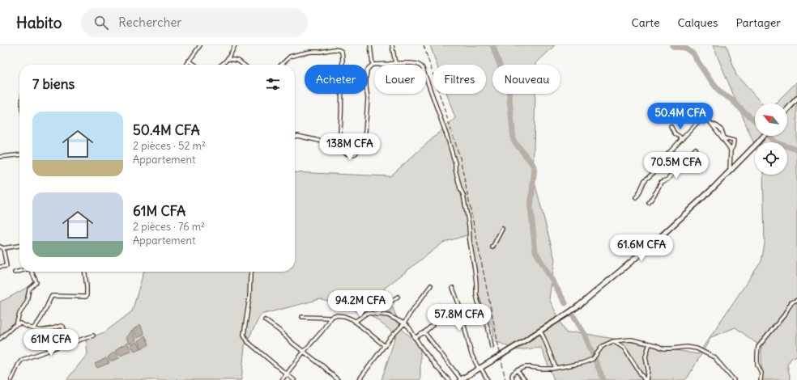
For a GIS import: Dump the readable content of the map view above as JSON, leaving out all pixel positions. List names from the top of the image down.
{
  "north": "top left",
  "page": {
    "header": "Habito",
    "search": "Rechercher",
    "nav": ["Carte", "Calques", "Partager"],
    "chip": [
      "Acheter",
      "Louer",
      "Filtres",
      "Nouveau"
    ],
    "heading": "7 biens",
    "price": [
      "50.4M CFA",
      "138M CFA",
      "70.5M CFA",
      "61.6M CFA",
      "94.2M CFA",
      "57.8M CFA",
      "61M CFA"
    ],
    "list": [
      {
        "name": "50.4M CFA",
        "note": "2 pièces · 52 m² · Appartement"
      },
      {
        "name": "61M CFA",
        "note": "2 pièces · 76 m² · Appartement"
      }
    ]
  }
}
